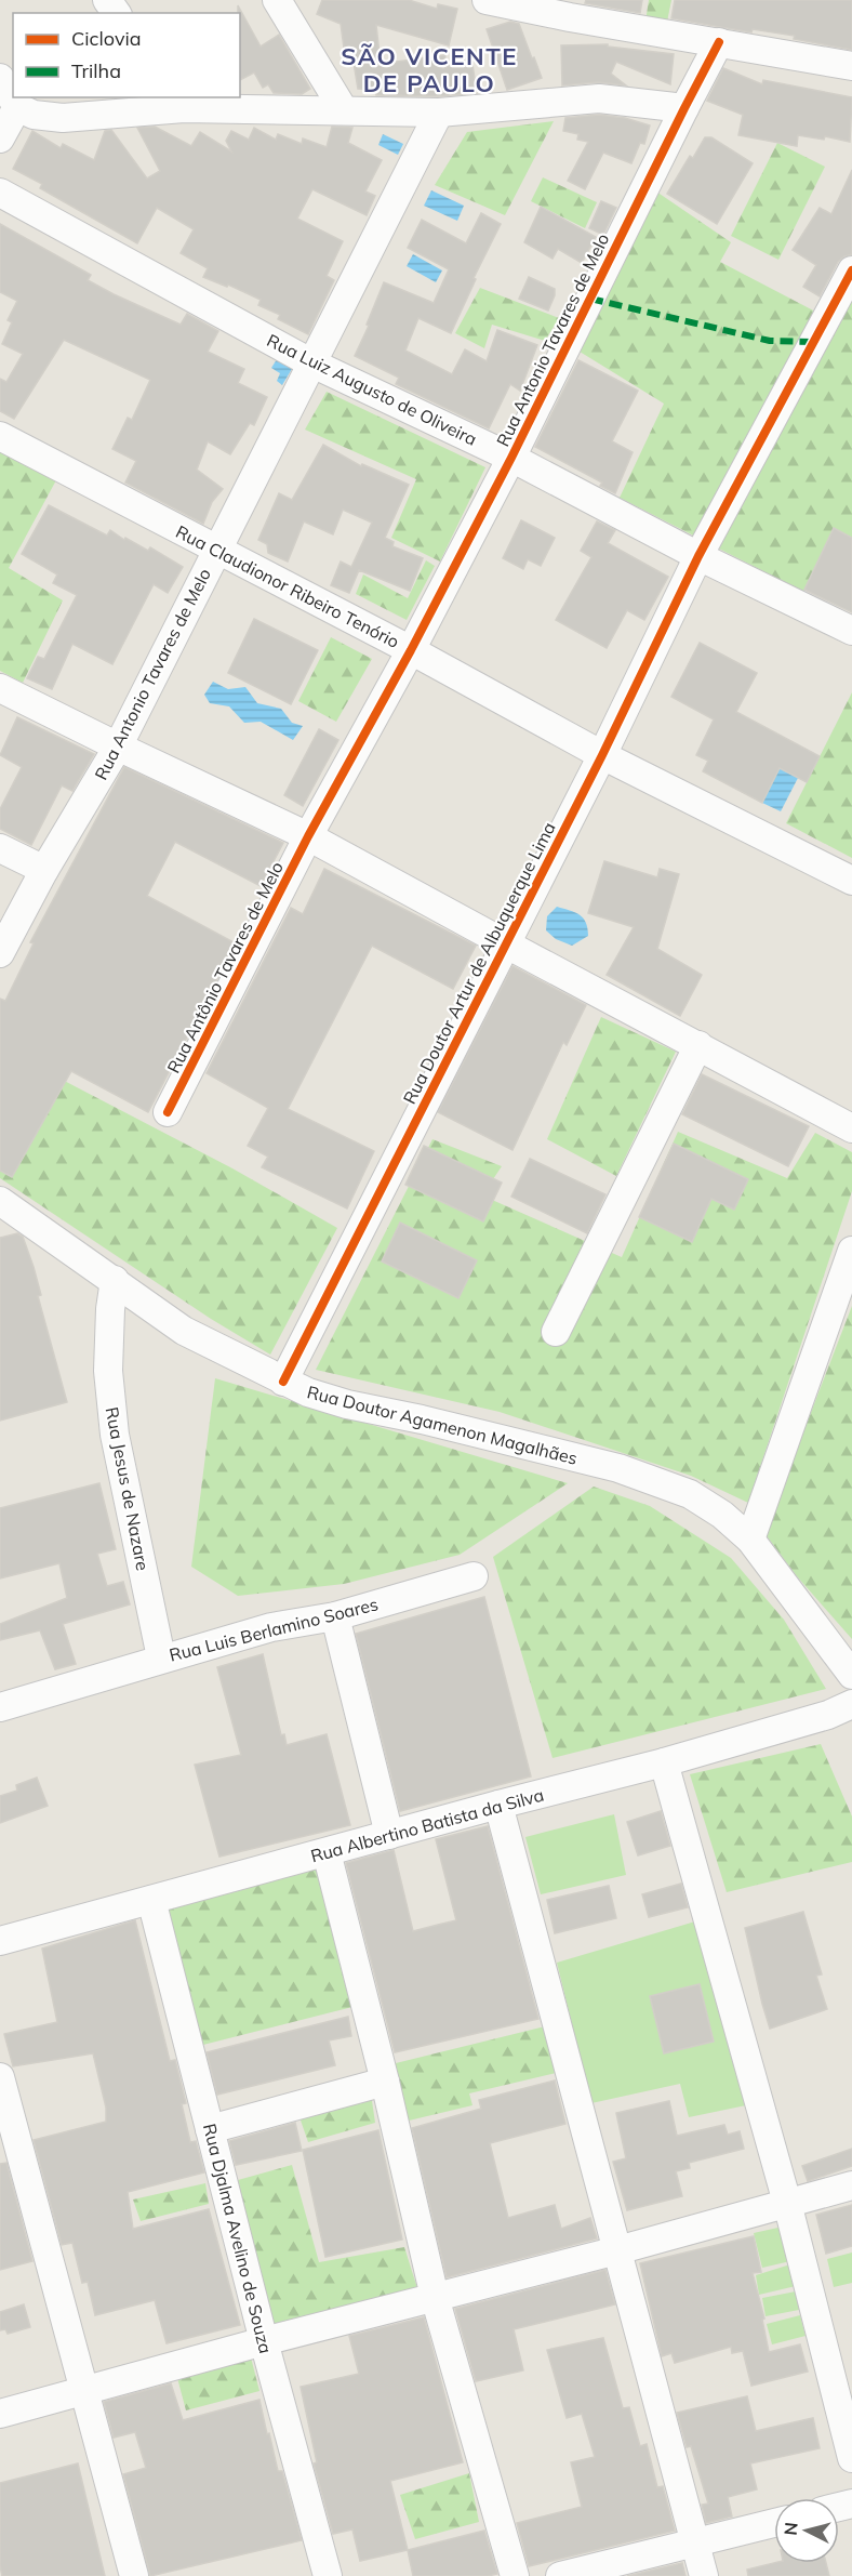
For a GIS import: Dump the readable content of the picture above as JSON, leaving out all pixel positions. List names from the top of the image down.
{
  "streets": {
    "street": [
      "Rua Antonio Tavares de Melo",
      "Rua Luiz Augusto de Oliveira",
      "Rua Claudionor Ribeiro Tenório",
      "Rua Doutor Artur de Albuquerque Lima",
      "Rua Antônio Tavares de Melo",
      "Rua Doutor Agamenon Magalhães",
      "Rua Jesus de Nazare",
      "Rua Luis Berlamino Soares",
      "Rua Albertino Batista da Silva",
      "Rua Djalma Avelino de Souza"
    ]
  },
  "crossings": [
    ["Rua Antonio Tavares de Melo", "Rua Luiz Augusto de Oliveira"],
    ["Rua Antonio Tavares de Melo", "Rua Claudionor Ribeiro Tenório"],
    ["Rua Antonio Tavares de Melo", "Rua Antônio Tavares de Melo"],
    ["Rua Luiz Augusto de Oliveira", "Rua Doutor Artur de Albuquerque Lima"],
    ["Rua Claudionor Ribeiro Tenório", "Rua Doutor Artur de Albuquerque Lima"],
    ["Rua Doutor Artur de Albuquerque Lima", "Rua Doutor Agamenon Magalhães"],
    ["Rua Doutor Agamenon Magalhães", "Rua Jesus de Nazare"],
    ["Rua Jesus de Nazare", "Rua Luis Berlamino Soares"],
    ["Rua Albertino Batista da Silva", "Rua Djalma Avelino de Souza"]
  ],
  "districts": ["SÃO VICENTE DE PAULO"],
  "legend": ["Ciclovia", "Trilha"],
  "north": "left"
}
